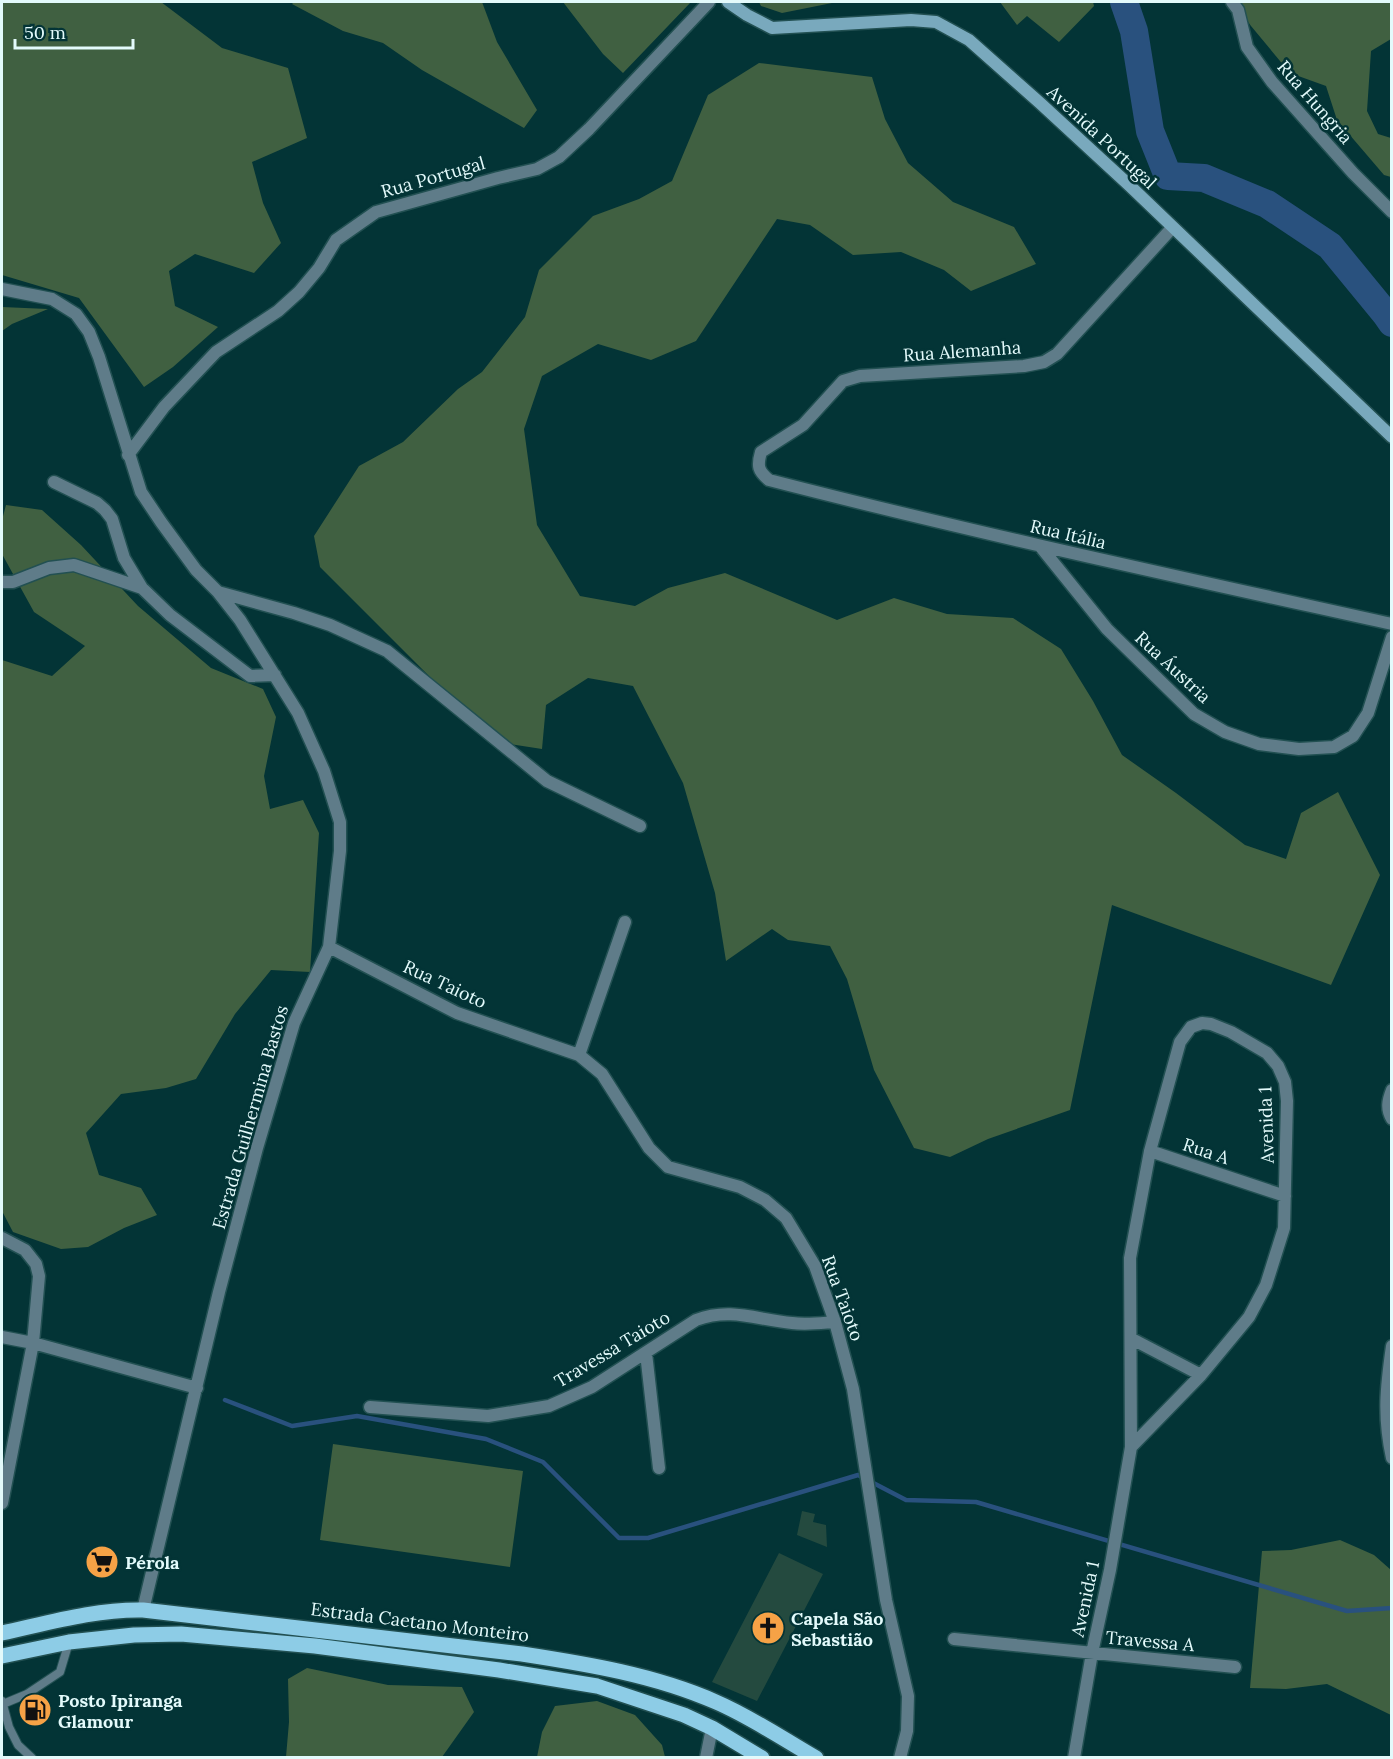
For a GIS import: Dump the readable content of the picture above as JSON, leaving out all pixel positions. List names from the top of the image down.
{
  "streets": {
    "main road": ["Estrada Caetano Monteiro"],
    "street": [
      "Rua Hungria",
      "Avenida Portugal",
      "Rua Portugal",
      "Rua Alemanha",
      "Rua Itália",
      "Rua Áustria",
      "Rua Taioto",
      "Estrada Guilhermina Bastos",
      "Avenida 1",
      "Rua A",
      "Travessa Taioto",
      "Travessa A"
    ]
  },
  "crossings": [
    ["Avenida Portugal", "Rua Alemanha"],
    ["Rua Portugal", "Estrada Guilhermina Bastos"],
    ["Rua Alemanha", "Rua Itália"],
    ["Rua Itália", "Rua Áustria"],
    ["Rua Taioto", "Estrada Guilhermina Bastos"],
    ["Rua Taioto", "Travessa Taioto"],
    ["Estrada Guilhermina Bastos", "Estrada Caetano Monteiro"],
    ["Avenida 1", "Rua A"],
    ["Avenida 1", "Travessa A"]
  ],
  "places": {
    "supermarket": ["Pérola"],
    "church": ["Capela São Sebastião"],
    "fuel station": ["Posto Ipiranga Glamour"]
  },
  "scale_bar": "50 m"
}
